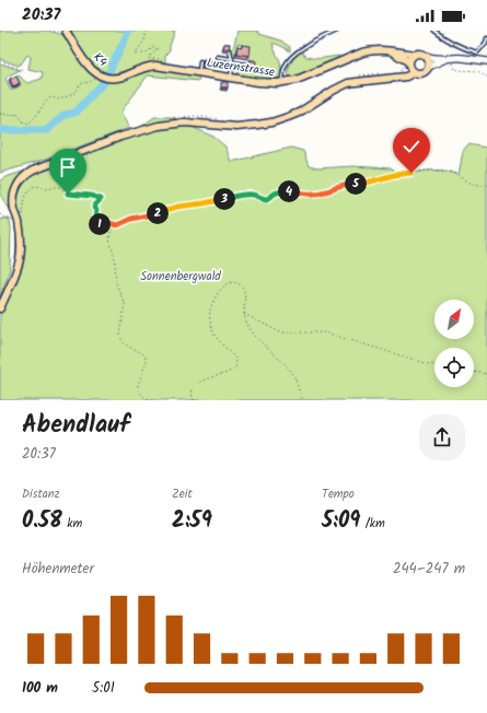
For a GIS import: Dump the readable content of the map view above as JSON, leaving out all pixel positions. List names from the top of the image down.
{
  "streets": {
    "main road": ["K4", "Luzernstrasse"]
  },
  "crossings": [
    ["K4", "Luzernstrasse"]
  ],
  "parks": ["Sonnenbergwald"],
  "north": "top right",
  "page": {
    "status": "20:37",
    "pins": [
      "5",
      "4",
      "3",
      "2",
      "1"
    ],
    "heading": ["Abendlauf", "20:37"],
    "stats": [
      ["Distanz", "0.58 km"],
      ["Zeit", "2:59"],
      ["Tempo", "5:09 /km"]
    ],
    "chart": ["Höhenmeter", "244–247 m"],
    "list": [
      {
        "name": "100 m",
        "note": "5:01"
      }
    ]
  }
}
